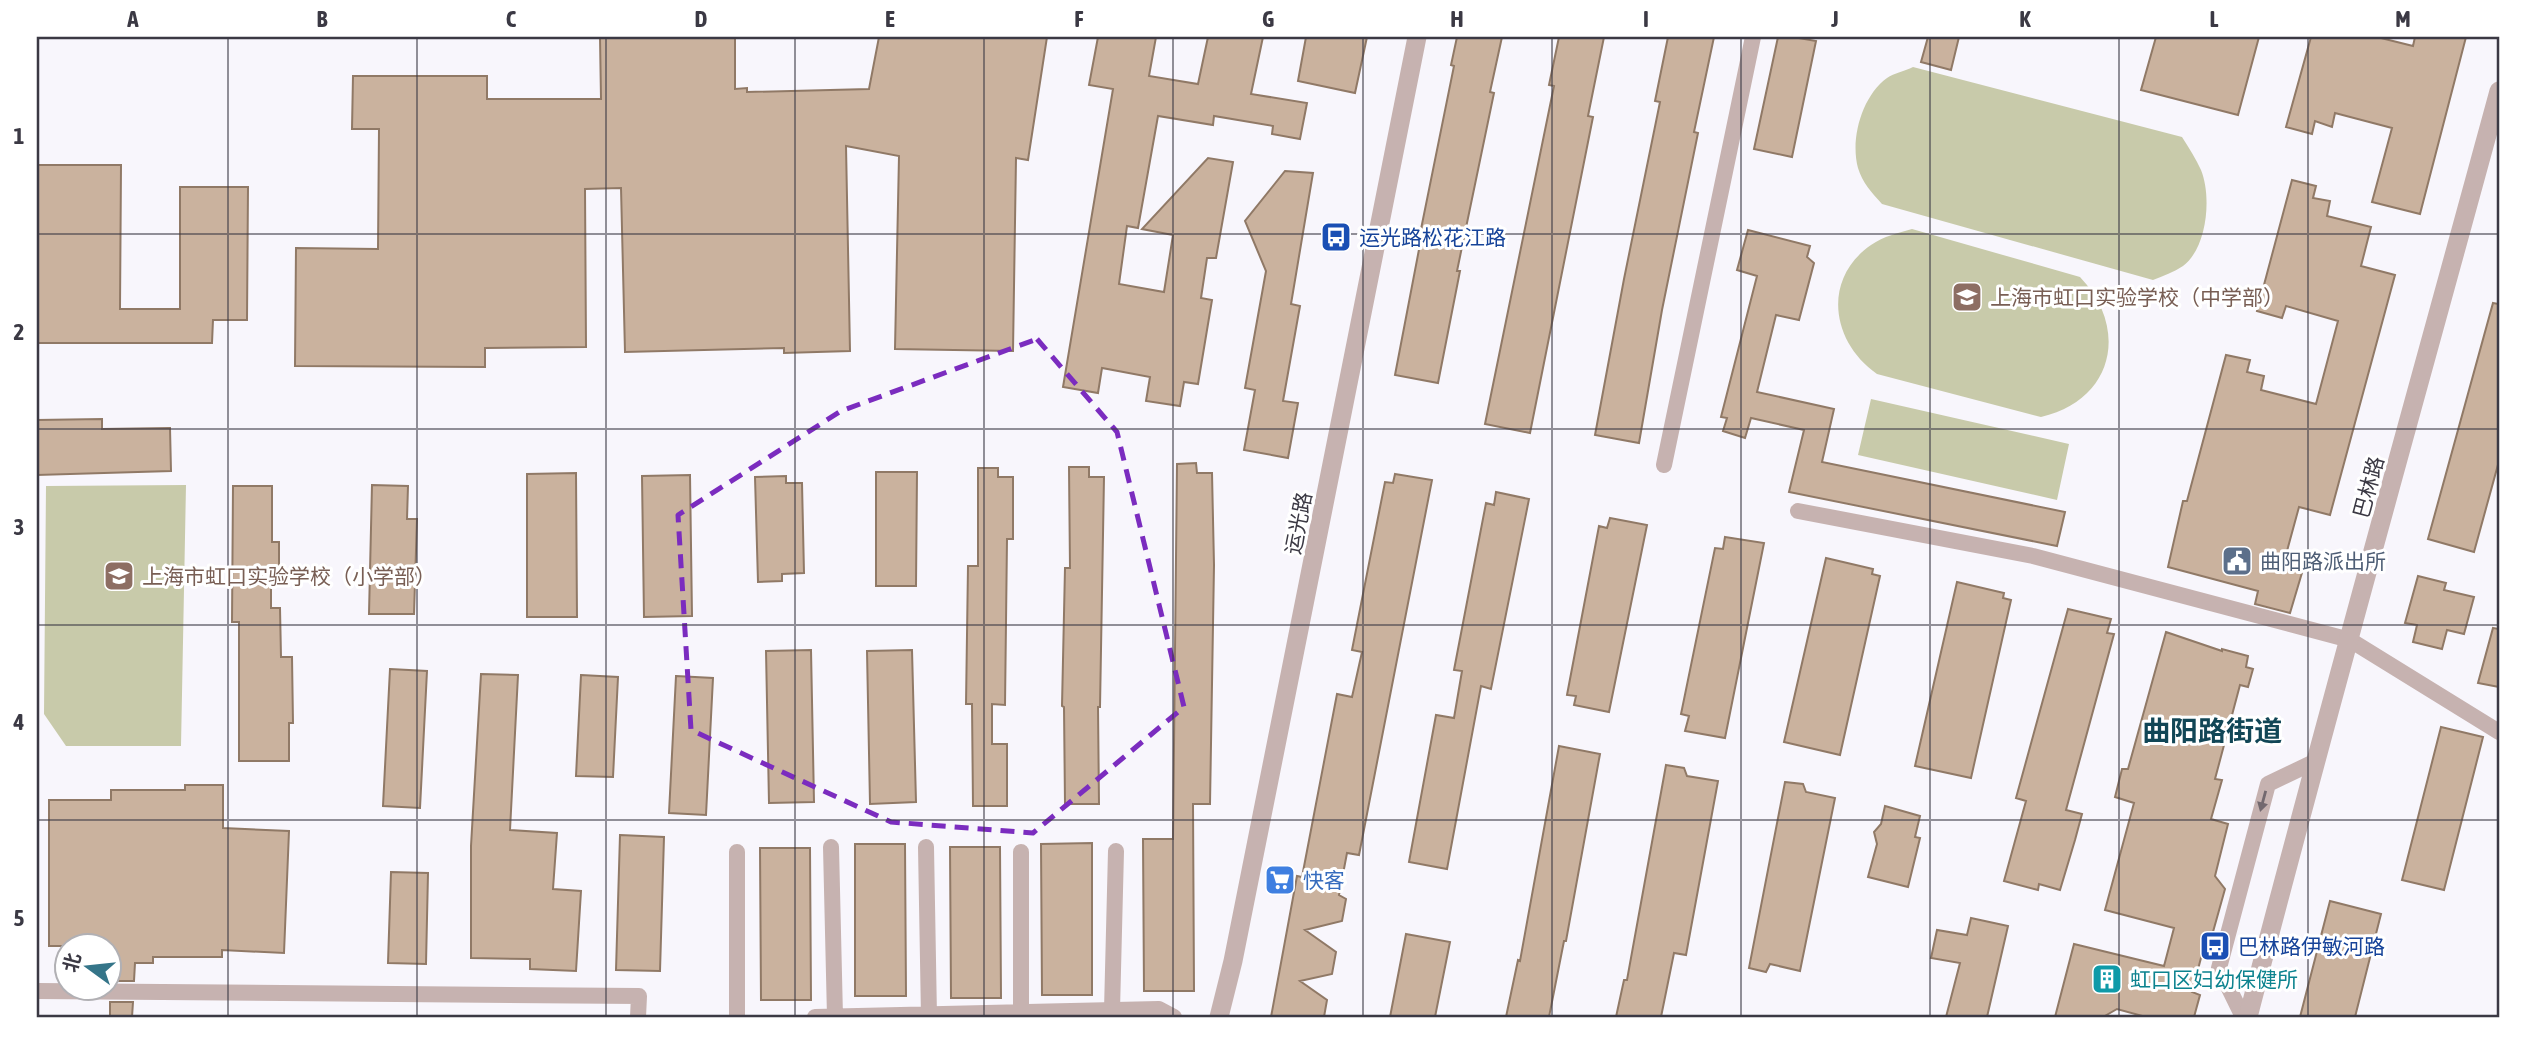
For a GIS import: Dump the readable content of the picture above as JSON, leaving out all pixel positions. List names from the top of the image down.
{
  "streets": {
    "street": ["巴林路", "运光路"]
  },
  "districts": ["曲阳路街道"],
  "places": {
    "bus stop": ["运光路松花江路", "巴林路伊敏河路"],
    "school or university": ["上海市虹口实验学校（中学部）", "上海市虹口实验学校（小学部）"],
    "public building": ["曲阳路派出所"],
    "supermarket": ["快客"],
    "building": ["虹口区妇幼保健所"]
  },
  "north": "left",
  "grid": {
    "columns": [
      "A",
      "B",
      "C",
      "D",
      "E",
      "F",
      "G",
      "H",
      "I",
      "J",
      "K",
      "L",
      "M"
    ],
    "rows": [
      "1",
      "2",
      "3",
      "4",
      "5"
    ]
  }
}
